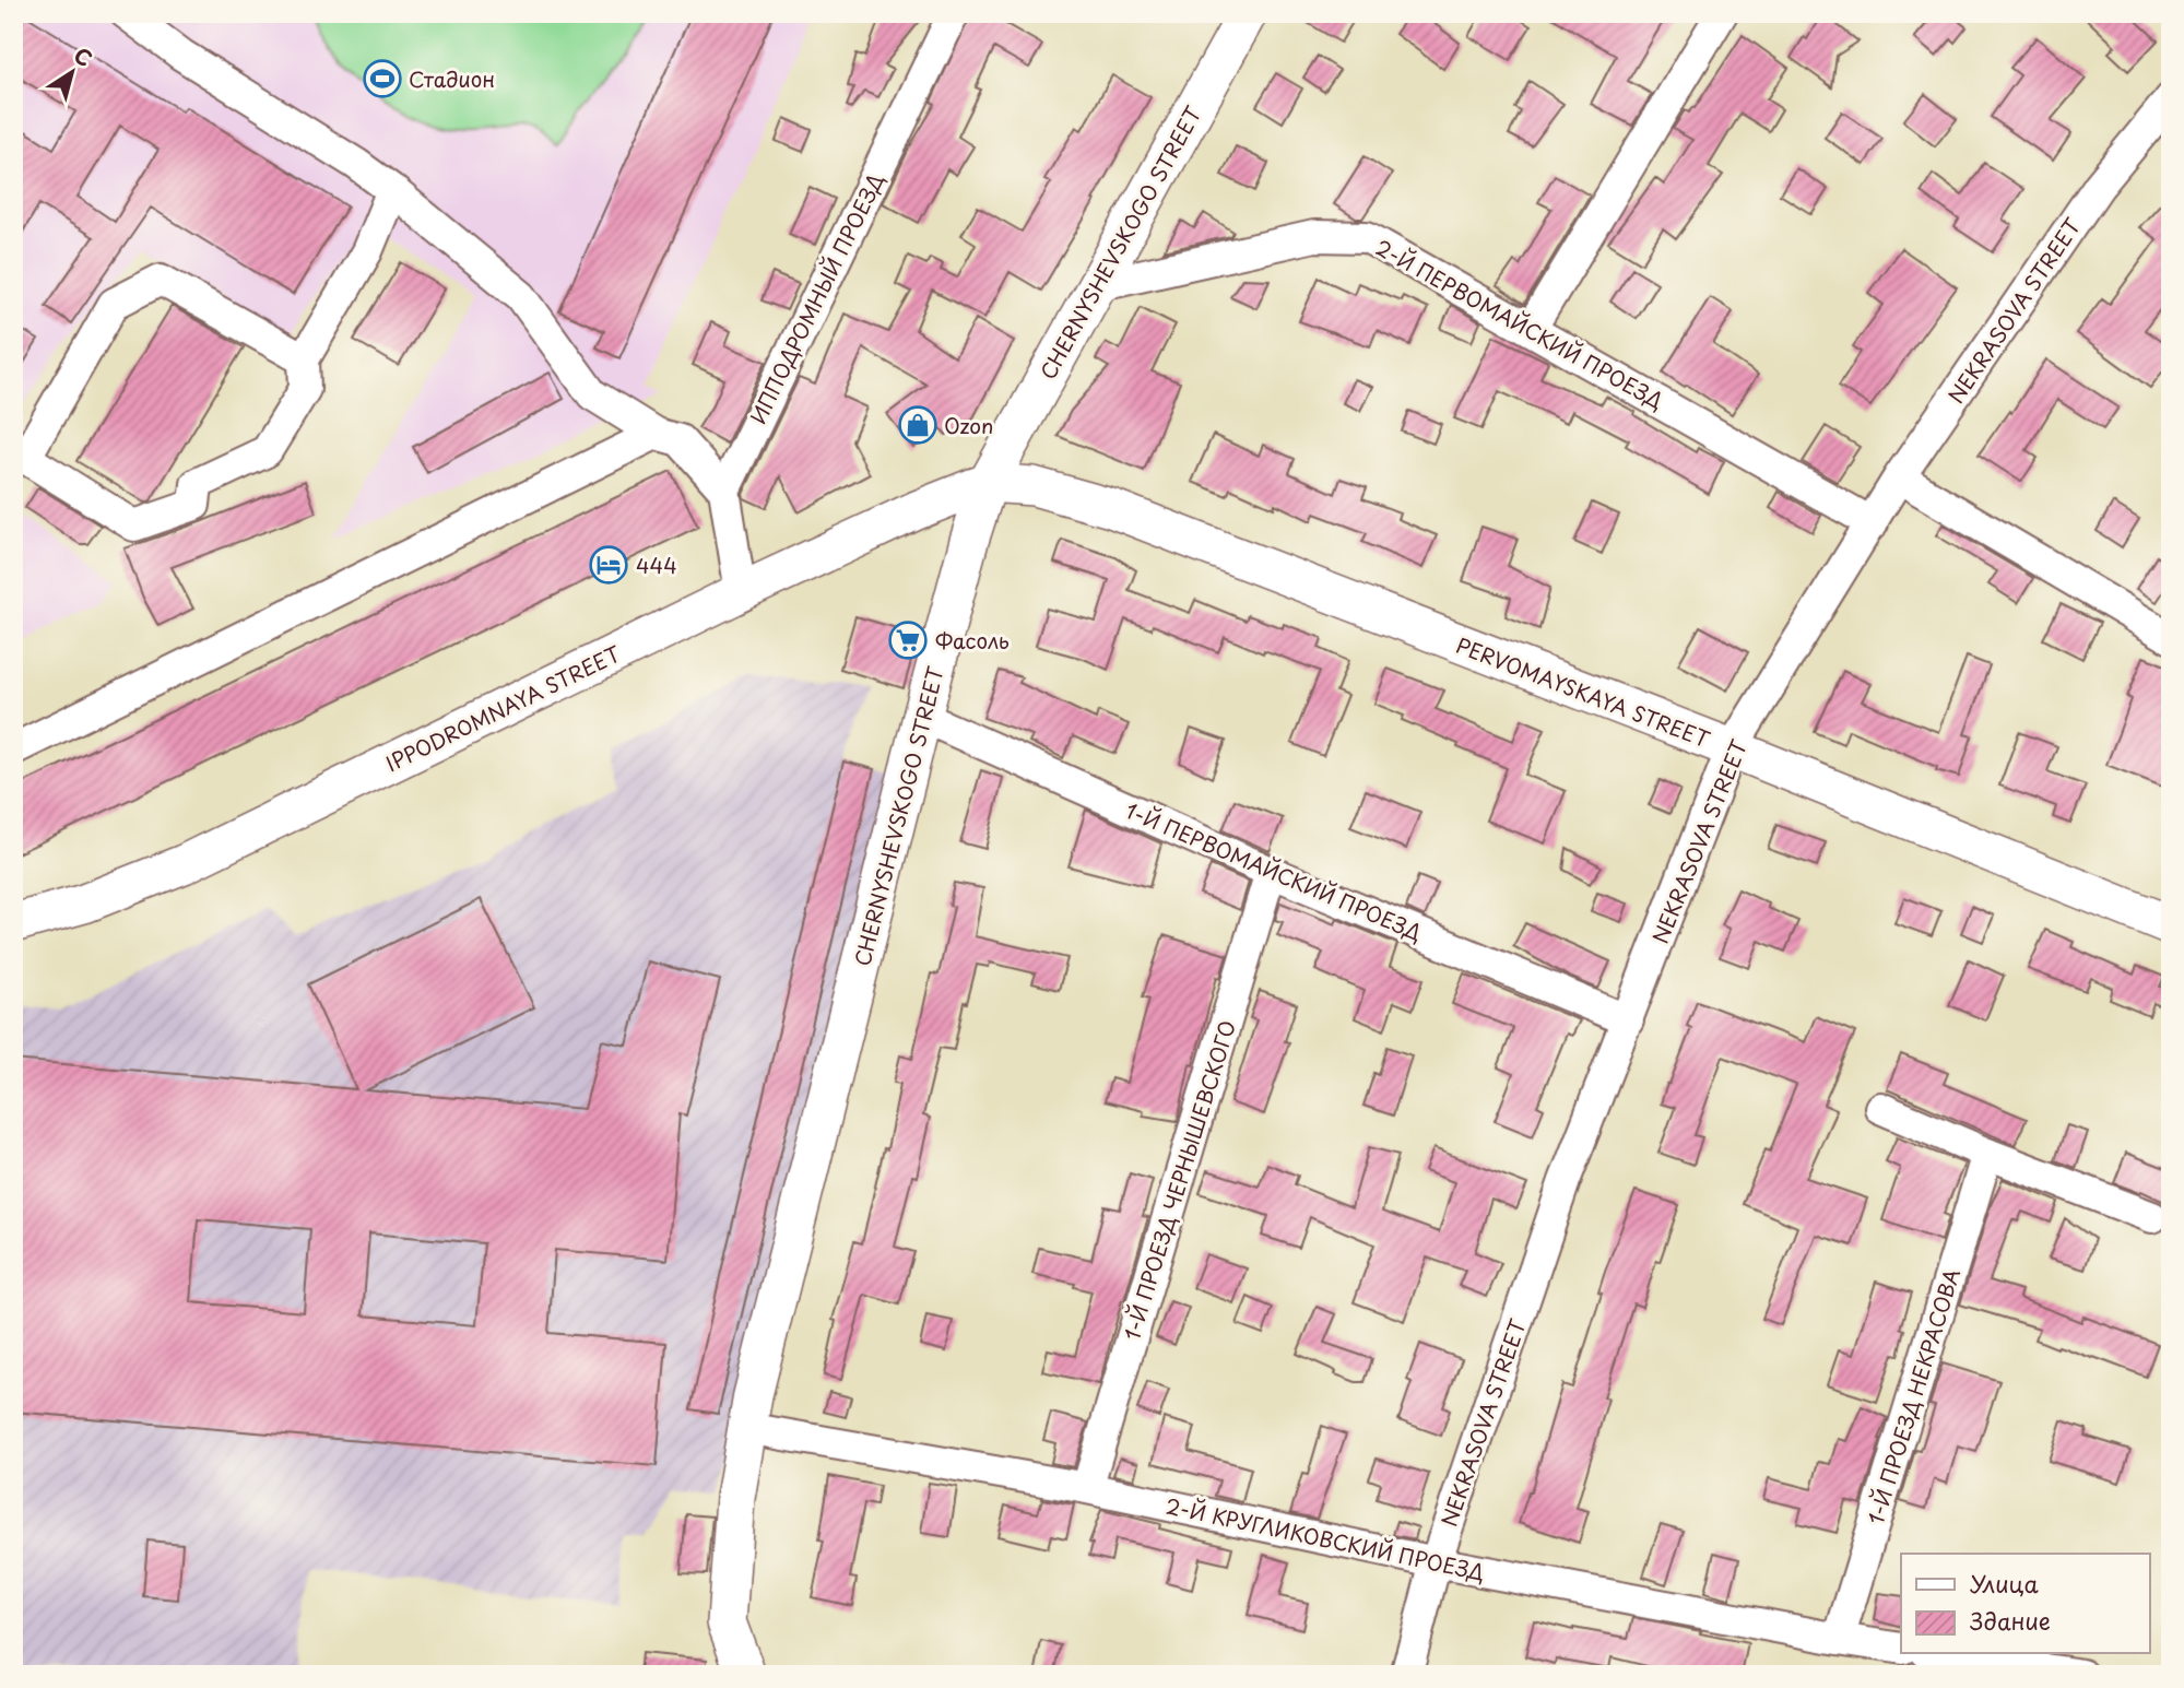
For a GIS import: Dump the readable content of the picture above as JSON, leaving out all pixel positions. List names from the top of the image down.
{
  "streets": {
    "street": [
      "CHERNYSHEVSKOGO STREET",
      "ИППОДРОМНЫЙ ПРОЕЗД",
      "NEKRASOVA STREET",
      "2-Й ПЕРВОМАЙСКИЙ ПРОЕЗД",
      "PERVOMAYSKAYA STREET",
      "IPPODROMNAYA STREET",
      "1-Й ПЕРВОМАЙСКИЙ ПРОЕЗД",
      "1-Й ПРОЕЗД ЧЕРНЫШЕВСКОГО",
      "1-Й ПРОЕЗД НЕКРАСОВА",
      "2-Й КРУГЛИКОВСКИЙ ПРОЕЗД"
    ]
  },
  "crossings": [
    ["CHERNYSHEVSKOGO STREET", "2-Й ПЕРВОМАЙСКИЙ ПРОЕЗД"],
    ["CHERNYSHEVSKOGO STREET", "PERVOMAYSKAYA STREET"],
    ["CHERNYSHEVSKOGO STREET", "IPPODROMNAYA STREET"],
    ["CHERNYSHEVSKOGO STREET", "1-Й ПЕРВОМАЙСКИЙ ПРОЕЗД"],
    ["CHERNYSHEVSKOGO STREET", "2-Й КРУГЛИКОВСКИЙ ПРОЕЗД"],
    ["NEKRASOVA STREET", "2-Й ПЕРВОМАЙСКИЙ ПРОЕЗД"],
    ["NEKRASOVA STREET", "PERVOMAYSKAYA STREET"],
    ["NEKRASOVA STREET", "1-Й ПЕРВОМАЙСКИЙ ПРОЕЗД"],
    ["NEKRASOVA STREET", "2-Й КРУГЛИКОВСКИЙ ПРОЕЗД"],
    ["PERVOMAYSKAYA STREET", "IPPODROMNAYA STREET"],
    ["1-Й ПЕРВОМАЙСКИЙ ПРОЕЗД", "1-Й ПРОЕЗД ЧЕРНЫШЕВСКОГО"],
    ["1-Й ПРОЕЗД ЧЕРНЫШЕВСКОГО", "2-Й КРУГЛИКОВСКИЙ ПРОЕЗД"],
    ["1-Й ПРОЕЗД НЕКРАСОВА", "2-Й КРУГЛИКОВСКИЙ ПРОЕЗД"]
  ],
  "places": {
    "sports": ["Стадион"],
    "shop": ["Ozon"],
    "hotel": ["444"],
    "supermarket": ["Фасоль"]
  },
  "legend": ["Улица", "Здание"],
  "north": "top right"
}
